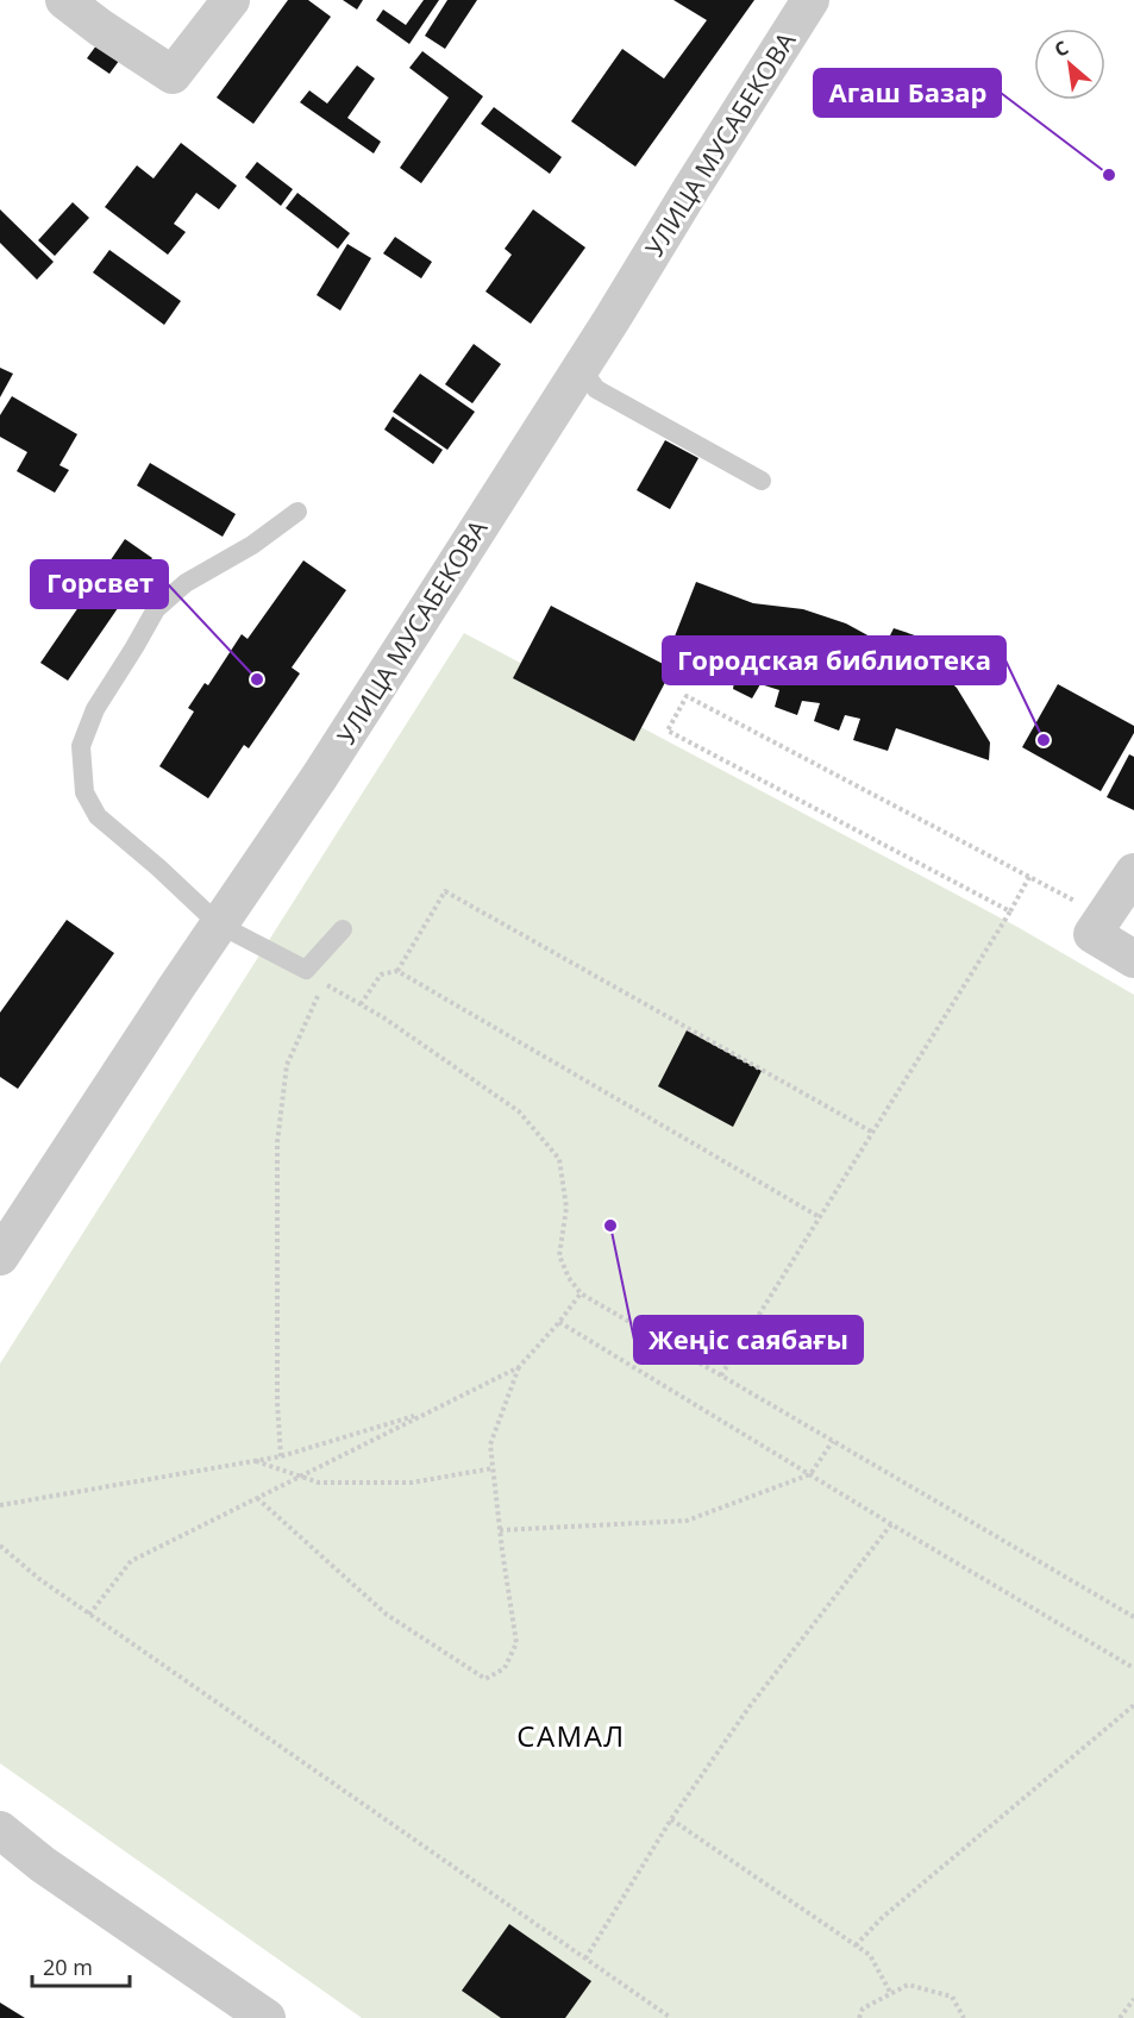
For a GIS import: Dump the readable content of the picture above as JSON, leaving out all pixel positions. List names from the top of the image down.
{
  "streets": {
    "street": ["УЛИЦА МУСАБЕКОВА"]
  },
  "districts": ["САМАЛ"],
  "places": [
    "Агаш Базар",
    "Горсвет",
    "Городская библиотека",
    "Жеңіс саябағы"
  ],
  "scale_bar": "20 m",
  "north": "top left"
}
